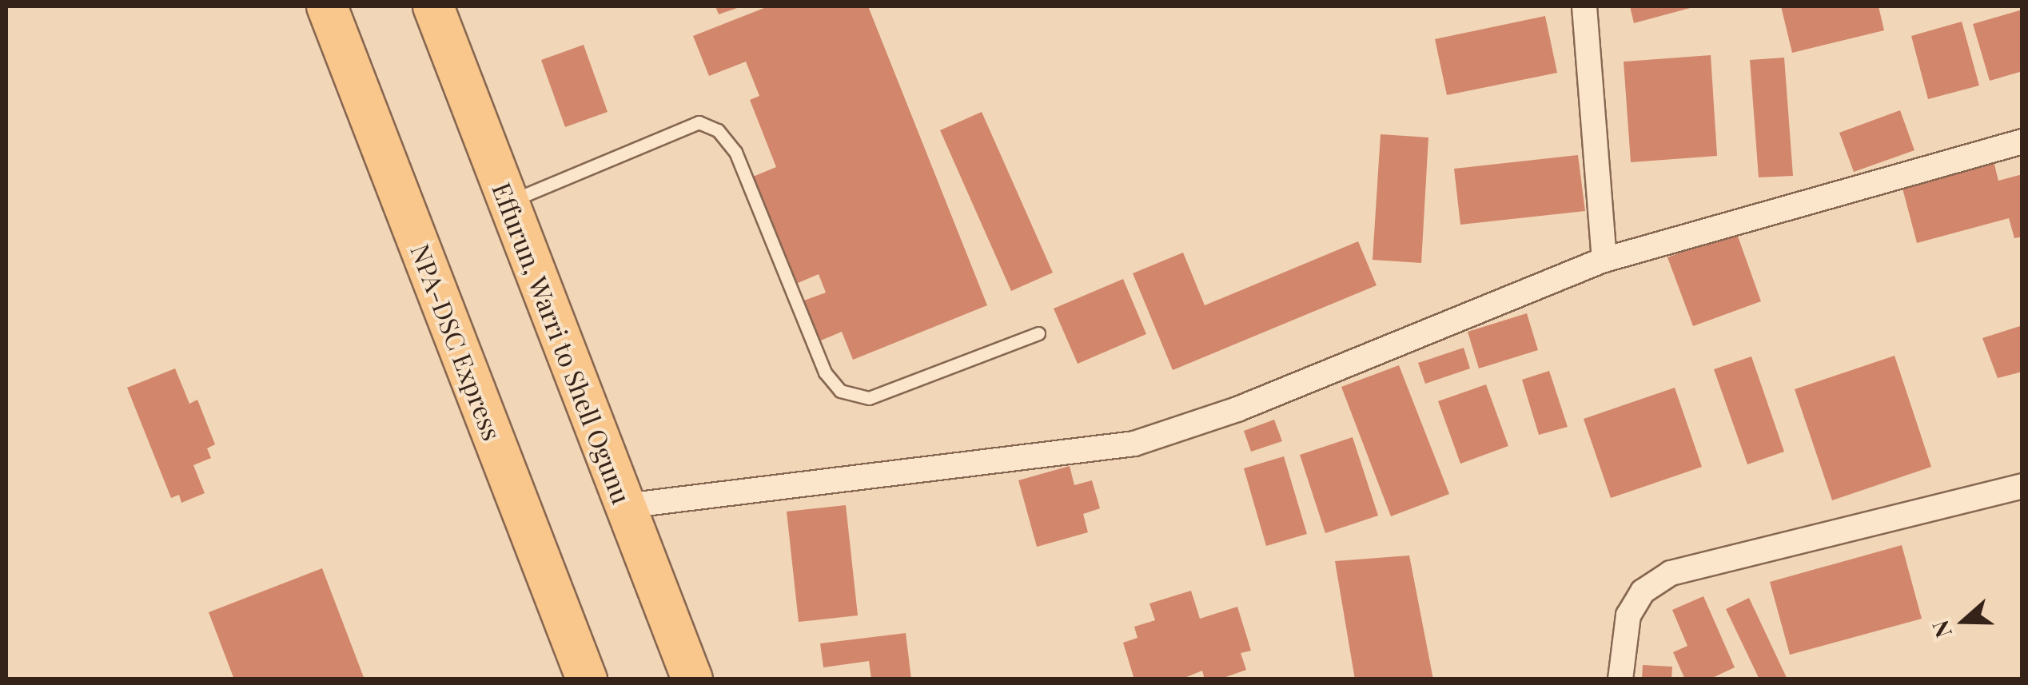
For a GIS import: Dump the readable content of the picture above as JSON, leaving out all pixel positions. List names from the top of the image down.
{
  "streets": {
    "main road": ["NPA-DSC Express", "Effurun, Warri to Shell Ogunu"]
  },
  "north": "left"
}
